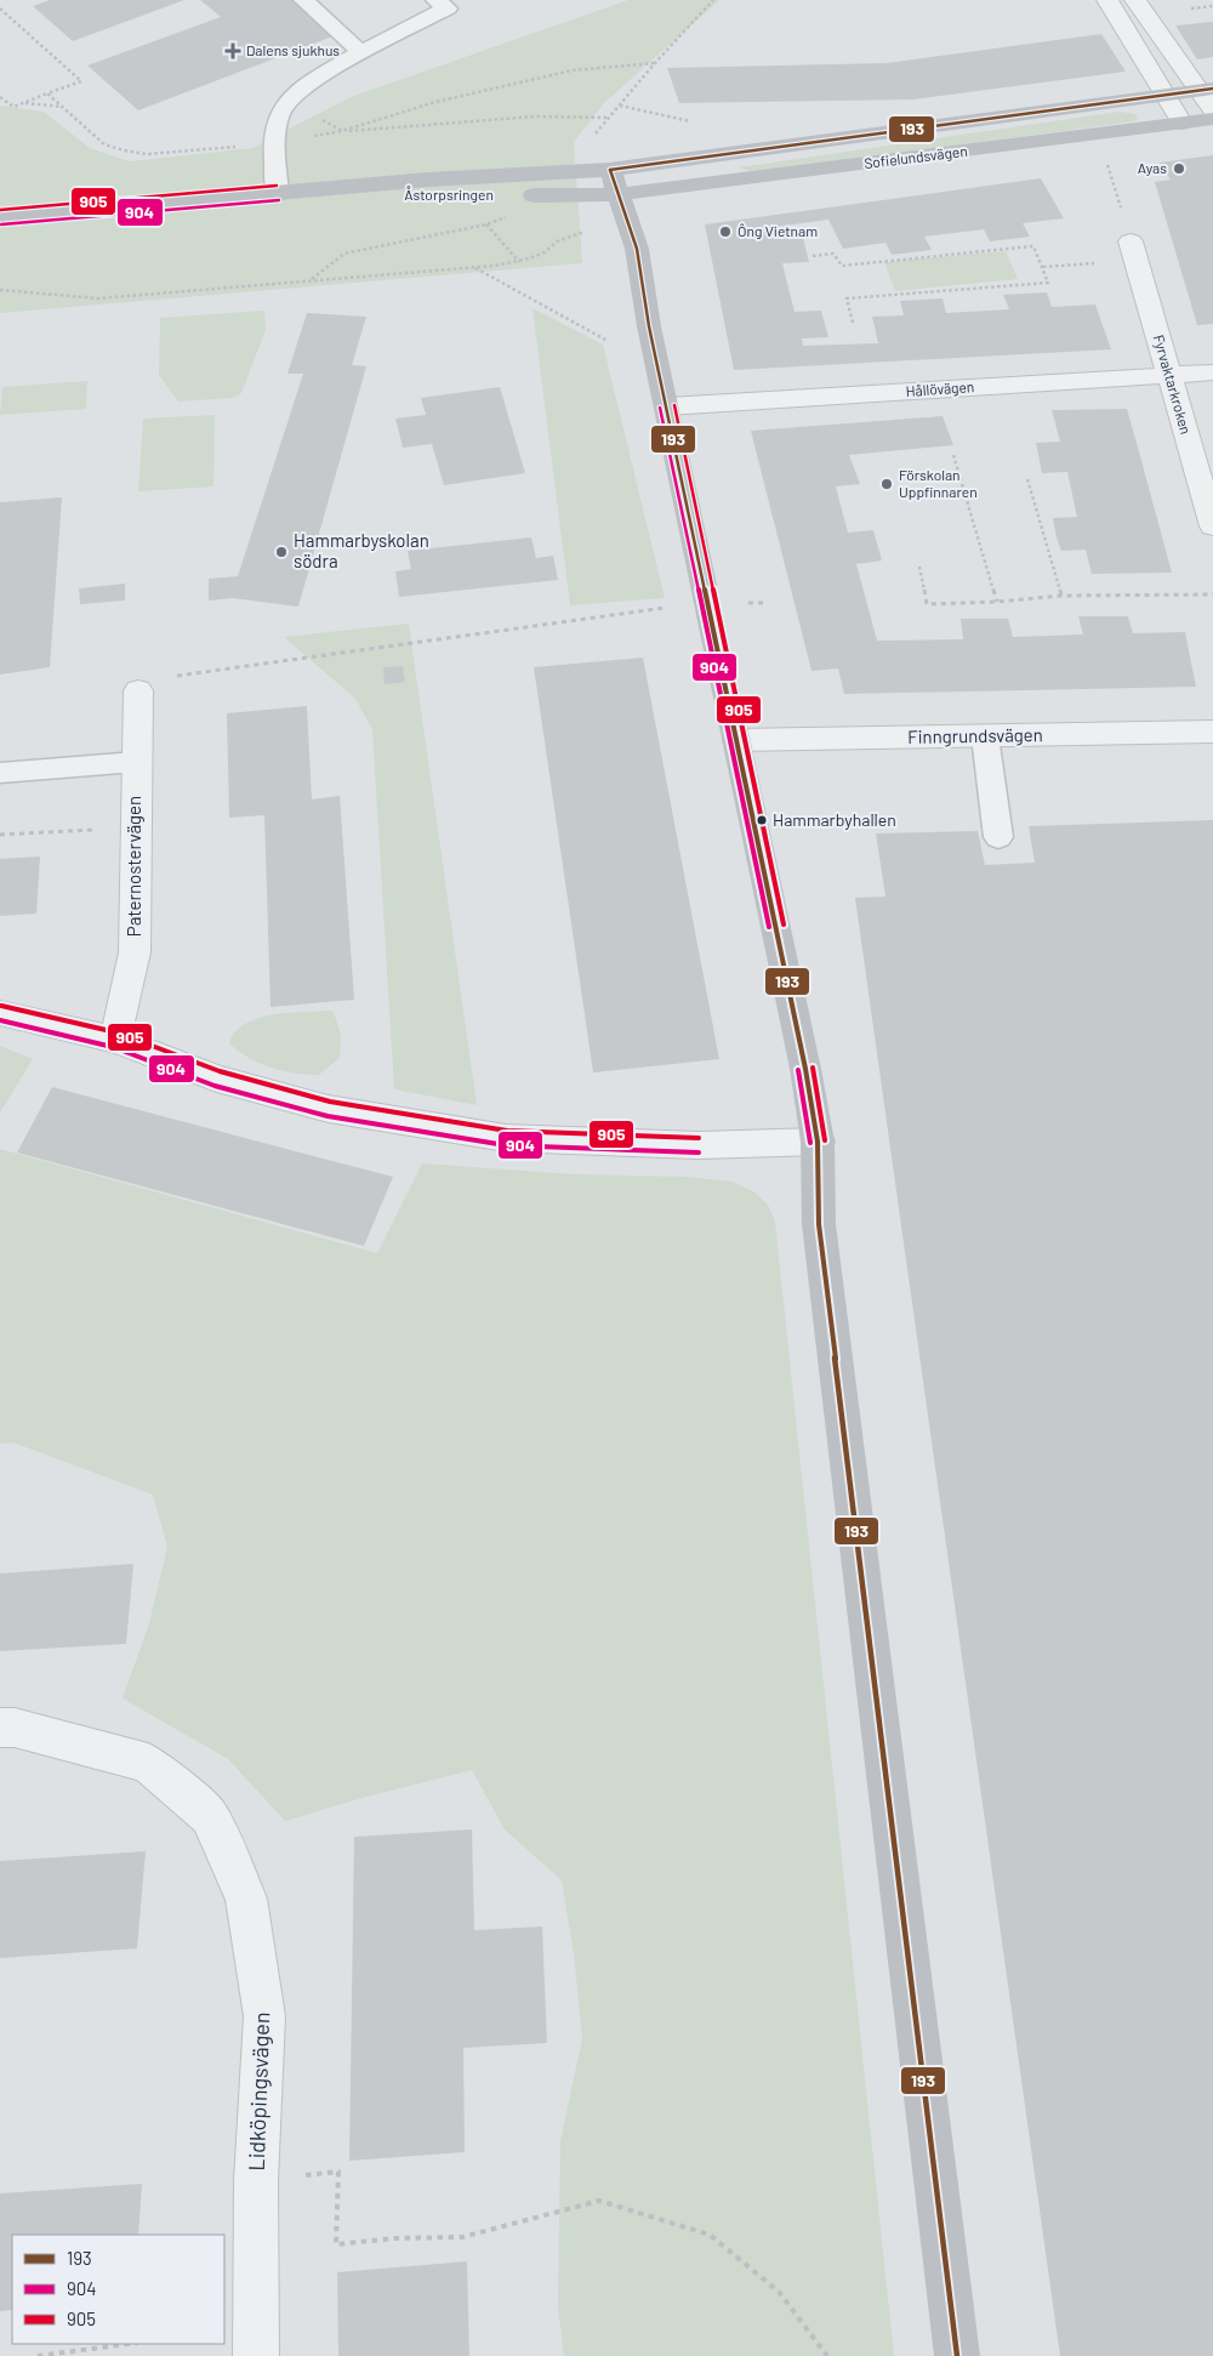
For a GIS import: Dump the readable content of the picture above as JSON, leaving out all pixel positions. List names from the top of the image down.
{
  "streets": {
    "street": [
      "Sofielundsvägen",
      "Åstorpsringen",
      "Fyrvaktarkroken",
      "Hållövägen",
      "Finngrundsvägen",
      "Paternostervägen",
      "Lidköpingsvägen"
    ]
  },
  "crossings": [
    ["Sofielundsvägen", "Åstorpsringen"],
    ["Fyrvaktarkroken", "Hållövägen"]
  ],
  "places": {
    "health": ["Dalens sjukhus"],
    "other": [
      "Ayas",
      "Ông Vietnam",
      "Förskolan Uppfinnaren",
      "Hammarbyskolan södra",
      "Hammarbyhallen"
    ]
  },
  "lines": ["transit line 193", "transit line 905", "transit line 904"],
  "legend": ["193", "904", "905"]
}
